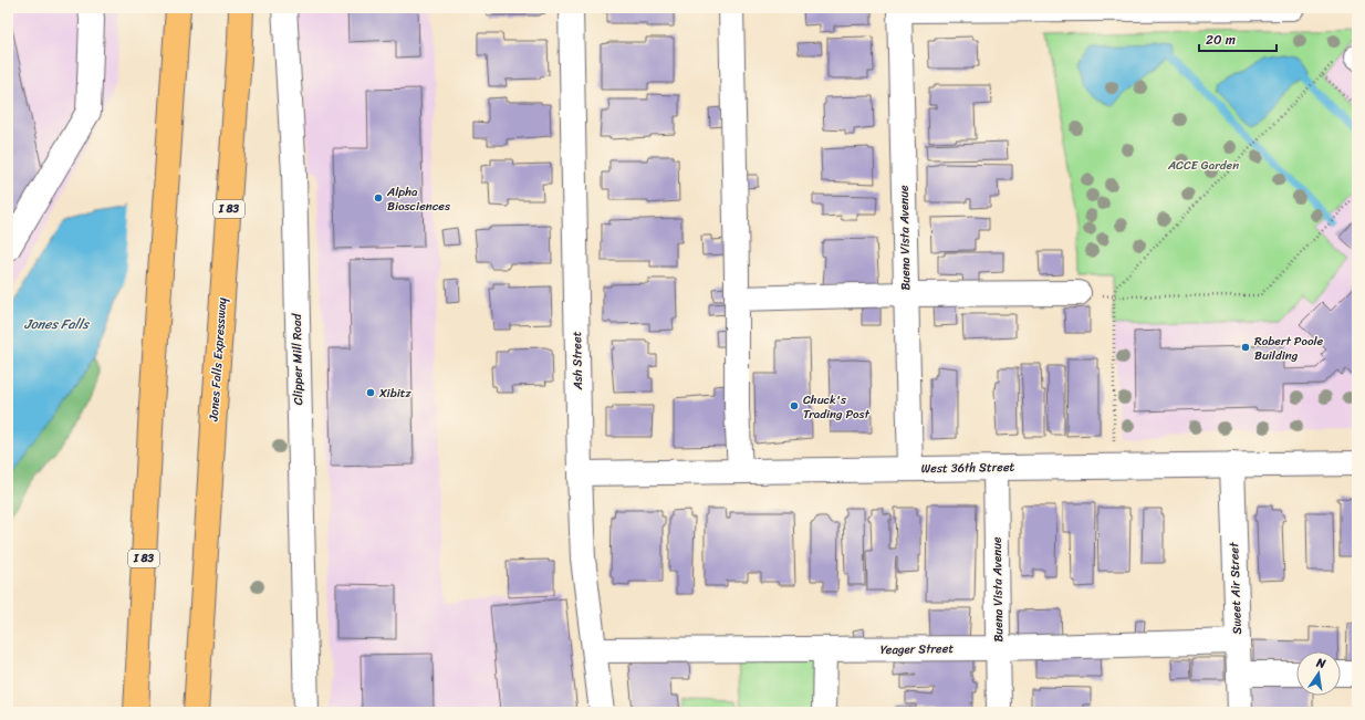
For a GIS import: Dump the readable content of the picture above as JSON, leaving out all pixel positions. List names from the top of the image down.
{
  "streets": {
    "highway": ["I 83", "Jones Falls Expressway"],
    "street": [
      "Buena Vista Avenue",
      "Clipper Mill Road",
      "Ash Street",
      "West 36th Street",
      "Sweet Air Street",
      "Yeager Street"
    ]
  },
  "crossings": [
    ["Buena Vista Avenue", "West 36th Street"],
    ["Buena Vista Avenue", "Yeager Street"],
    ["Ash Street", "West 36th Street"],
    ["Ash Street", "Yeager Street"],
    ["West 36th Street", "Sweet Air Street"],
    ["Sweet Air Street", "Yeager Street"]
  ],
  "water": ["Jones Falls"],
  "parks": ["ACCE Garden"],
  "places": [
    "Alpha Biosciences",
    "Robert Poole Building",
    "Xibitz",
    "Chuck's Trading Post"
  ],
  "scale_bar": "20 m",
  "north": "top"
}
